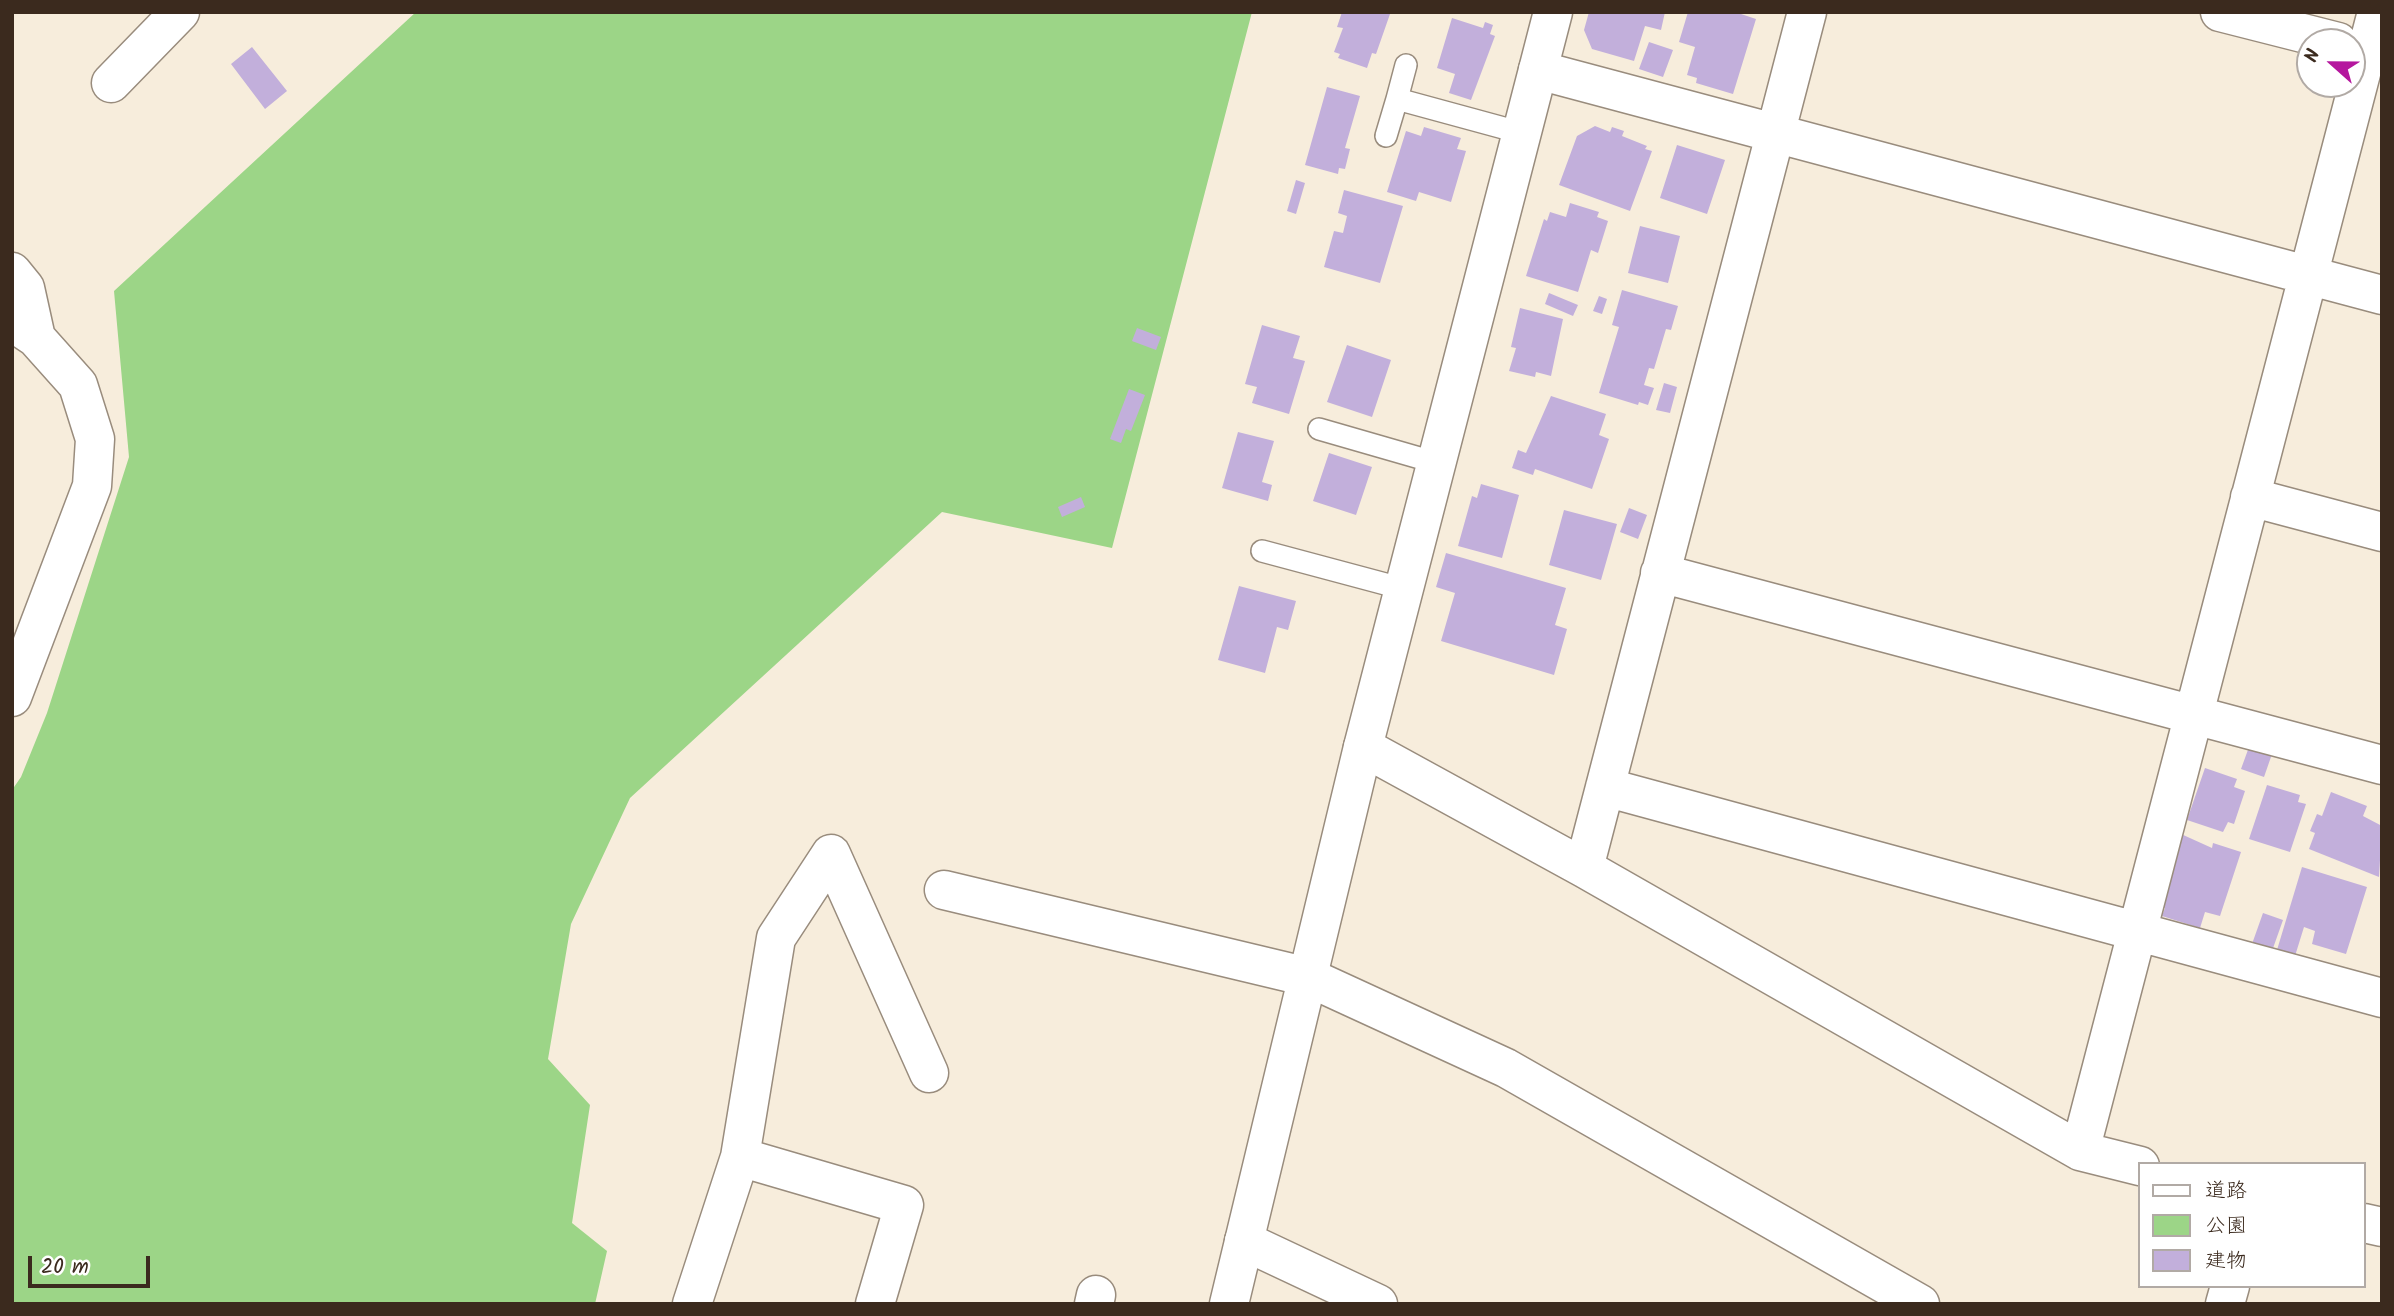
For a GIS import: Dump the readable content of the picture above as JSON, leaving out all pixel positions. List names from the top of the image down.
{
  "legend": ["道路", "公園", "建物"],
  "scale_bar": "20 m",
  "north": "left"
}
